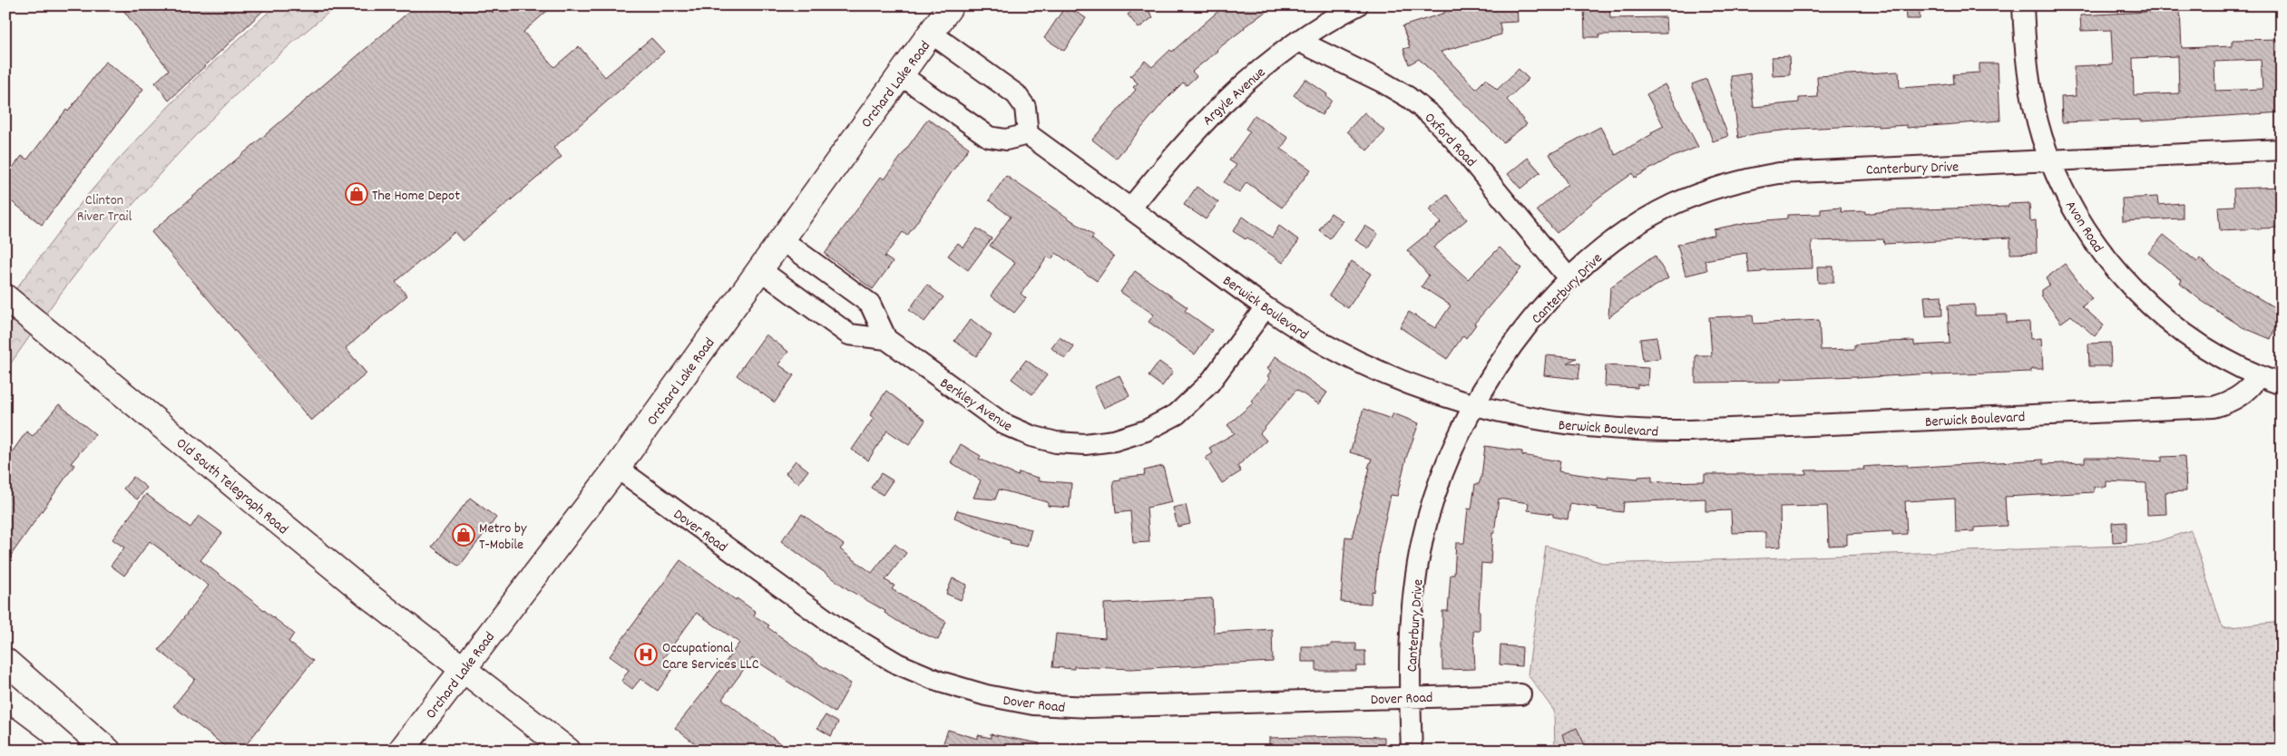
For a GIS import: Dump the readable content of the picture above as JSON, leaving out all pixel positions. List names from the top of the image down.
{
  "streets": {
    "main road": ["Orchard Lake Road", "Old South Telegraph Road"],
    "street": [
      "Argyle Avenue",
      "Oxford Road",
      "Canterbury Drive",
      "Avon Road",
      "Berwick Boulevard",
      "Berkley Avenue",
      "Dover Road"
    ]
  },
  "crossings": [
    ["Orchard Lake Road", "Berkley Avenue"],
    ["Orchard Lake Road", "Old South Telegraph Road"],
    ["Orchard Lake Road", "Dover Road"],
    ["Argyle Avenue", "Oxford Road"],
    ["Argyle Avenue", "Berwick Boulevard"],
    ["Oxford Road", "Canterbury Drive"],
    ["Canterbury Drive", "Avon Road"],
    ["Canterbury Drive", "Berwick Boulevard"],
    ["Canterbury Drive", "Dover Road"],
    ["Avon Road", "Berwick Boulevard"],
    ["Berwick Boulevard", "Berkley Avenue"]
  ],
  "parks": ["Clinton River Trail"],
  "places": {
    "shop": ["The Home Depot", "Metro by T-Mobile"],
    "hospital": ["Occupational Care Services LLC"]
  }
}
